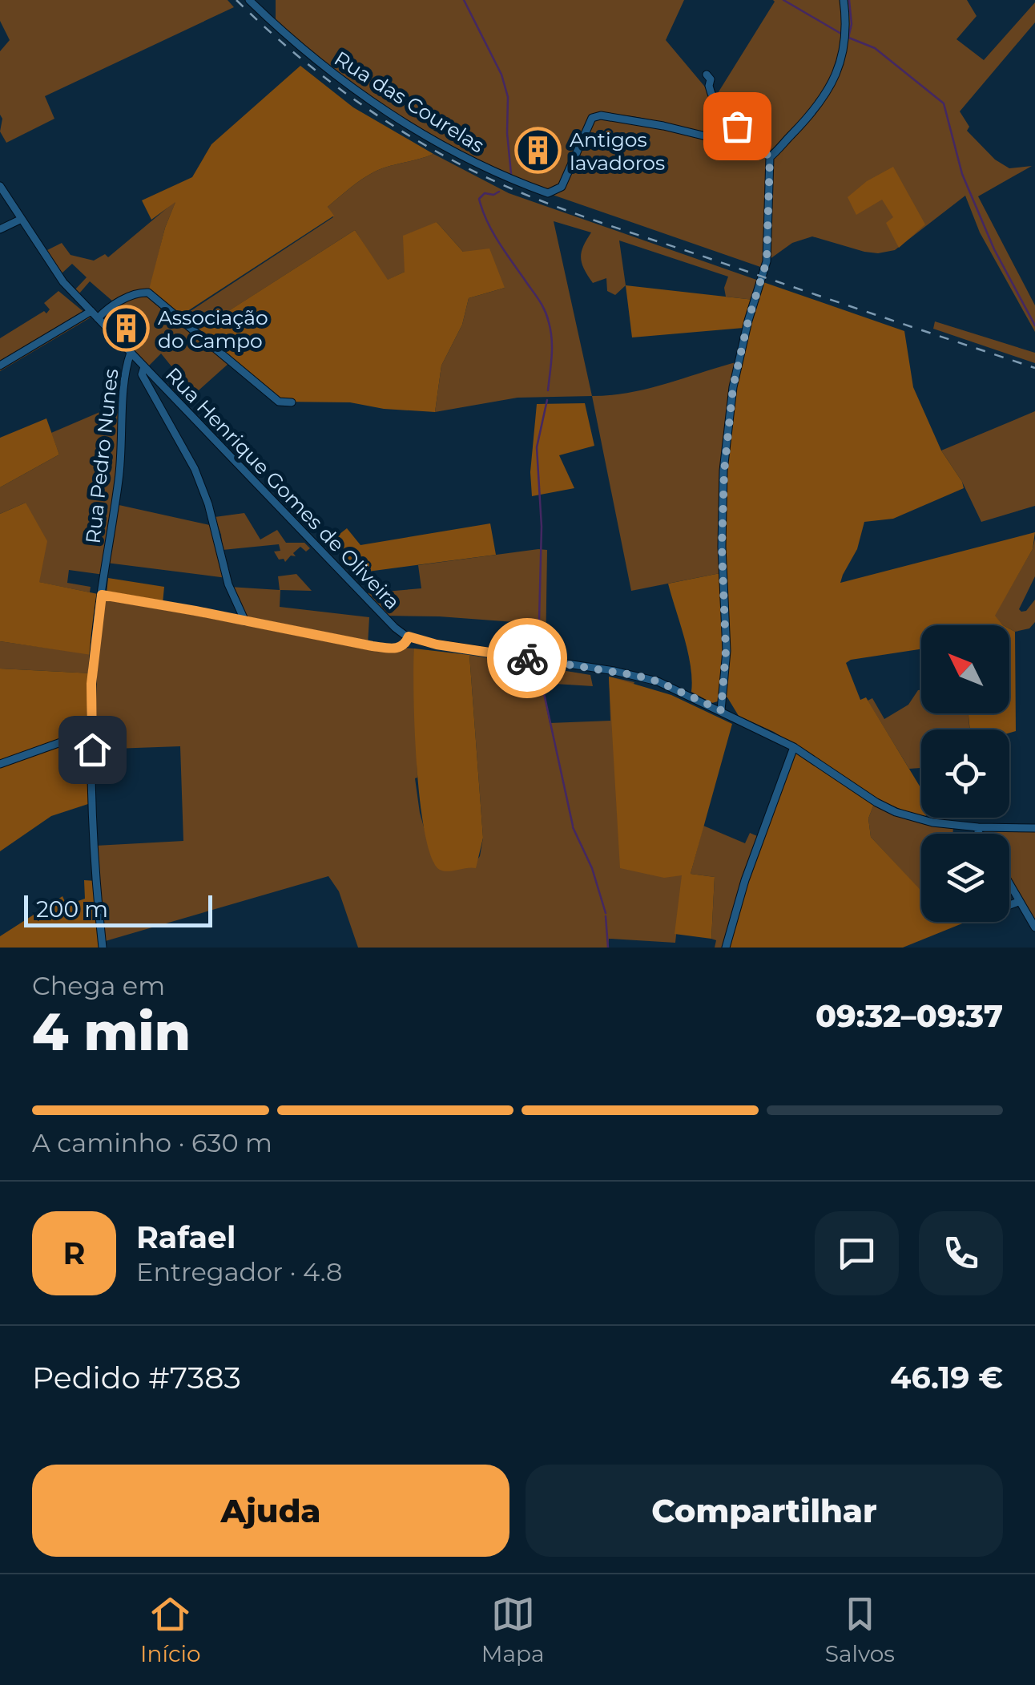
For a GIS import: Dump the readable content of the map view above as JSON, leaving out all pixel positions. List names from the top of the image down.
{
  "streets": {
    "street": ["Rua das Courelas", "Rua Pedro Nunes", "Rua Henrique Gomes de Oliveira"]
  },
  "crossings": [
    ["Rua Pedro Nunes", "Rua Henrique Gomes de Oliveira"]
  ],
  "places": {
    "building": ["Antigos lavadoros", "Associação do Campo"]
  },
  "scale_bar": "200 m",
  "north": "top left",
  "page": {
    "scale": "200 m",
    "heading": ["4 min", "Chega em", "09:32–09:37"],
    "panel": [
      "Rafael",
      "Entregador · 4.8",
      "Pedido #7383",
      "46.19 €"
    ],
    "bar": "A caminho · 630 m",
    "round": "R",
    "buttons": ["Ajuda", "Compartilhar"],
    "tabs": ["Início", "Mapa", "Salvos"]
  }
}
